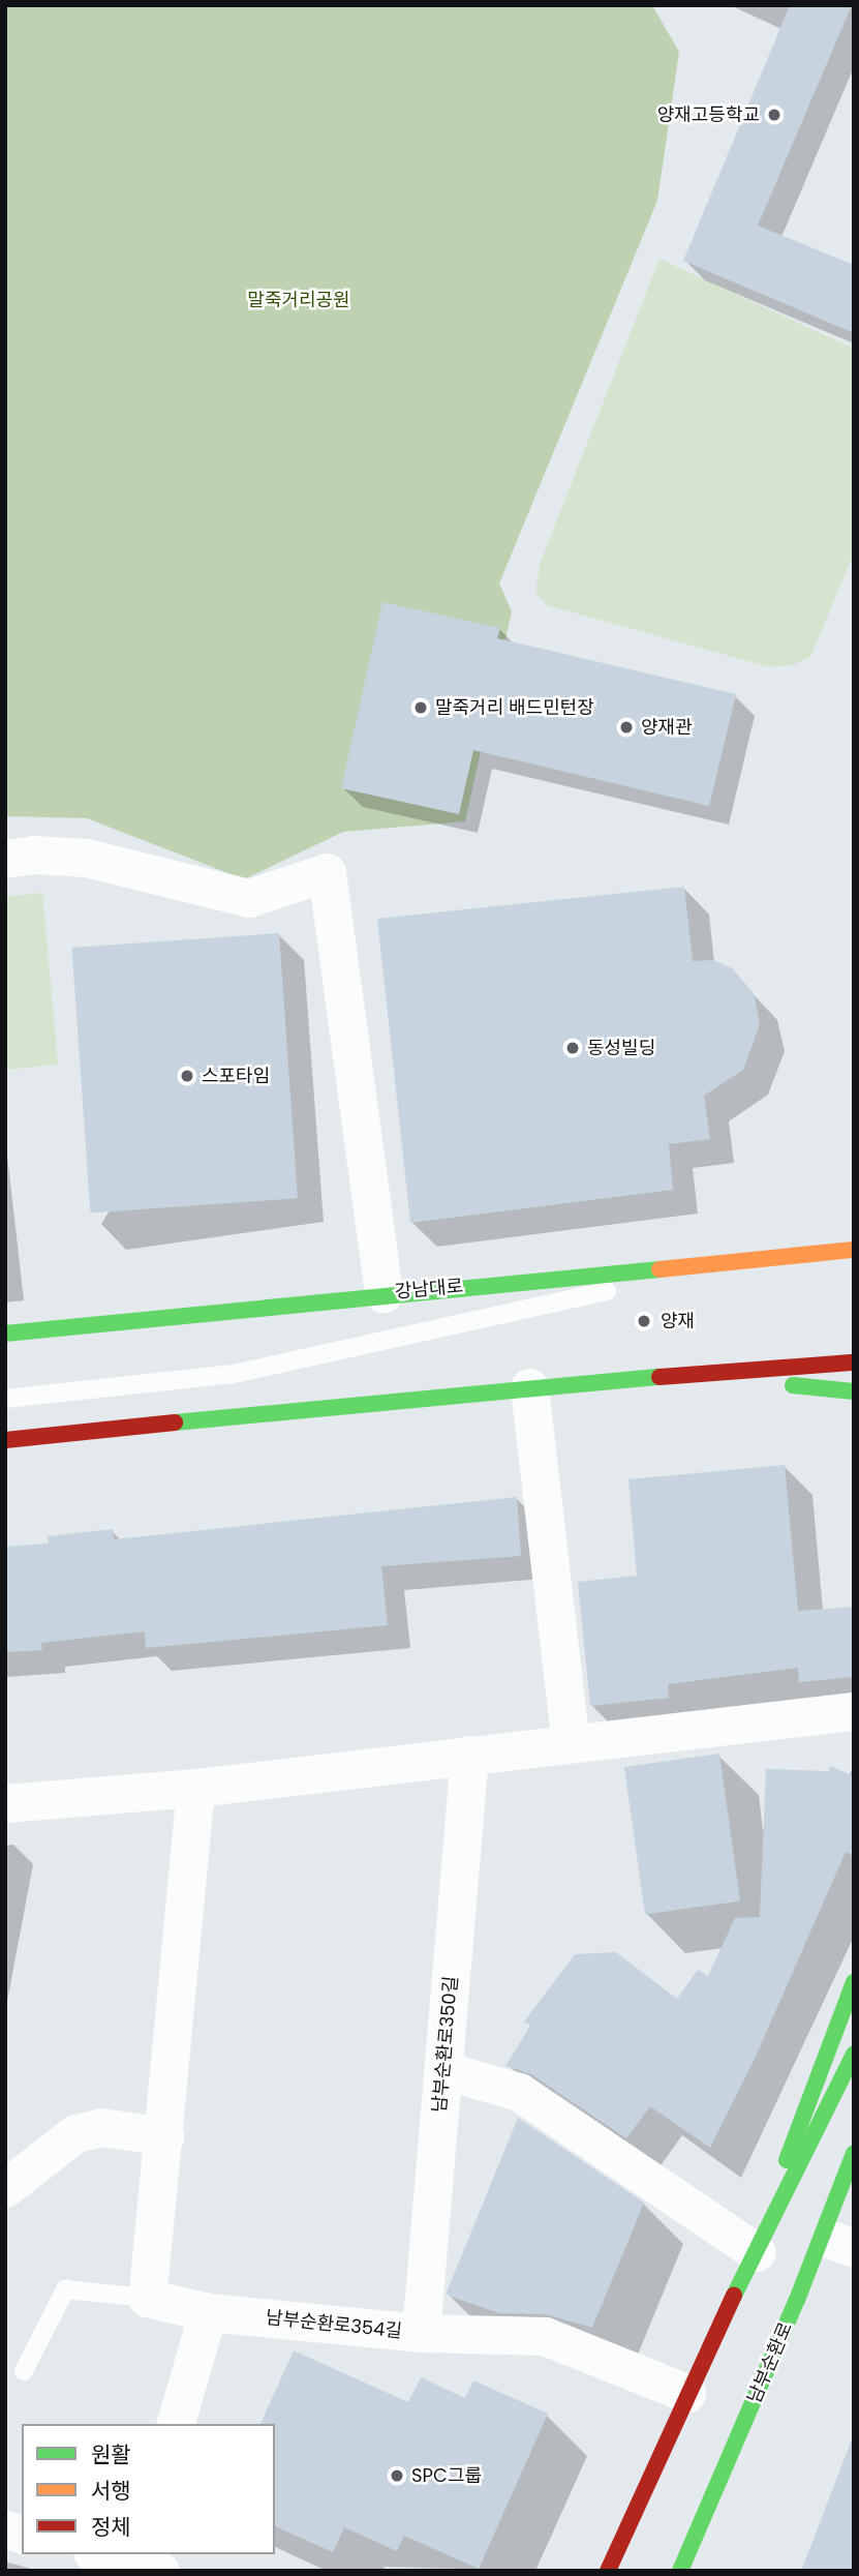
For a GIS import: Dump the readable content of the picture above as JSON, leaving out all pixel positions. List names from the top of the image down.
{
  "streets": {
    "main road": ["강남대로", "남부순환로"],
    "street": ["남부순환로350길", "남부순환로354길"]
  },
  "crossings": [
    ["남부순환로350길", "남부순환로354길"]
  ],
  "parks": ["말죽거리공원"],
  "places": [
    "양재고등학교",
    "말죽거리 배드민턴장",
    "양재관",
    "동성빌딩",
    "스포타임",
    "양재",
    "SPC그룹"
  ],
  "legend": ["원활", "서행", "정체"]
}
